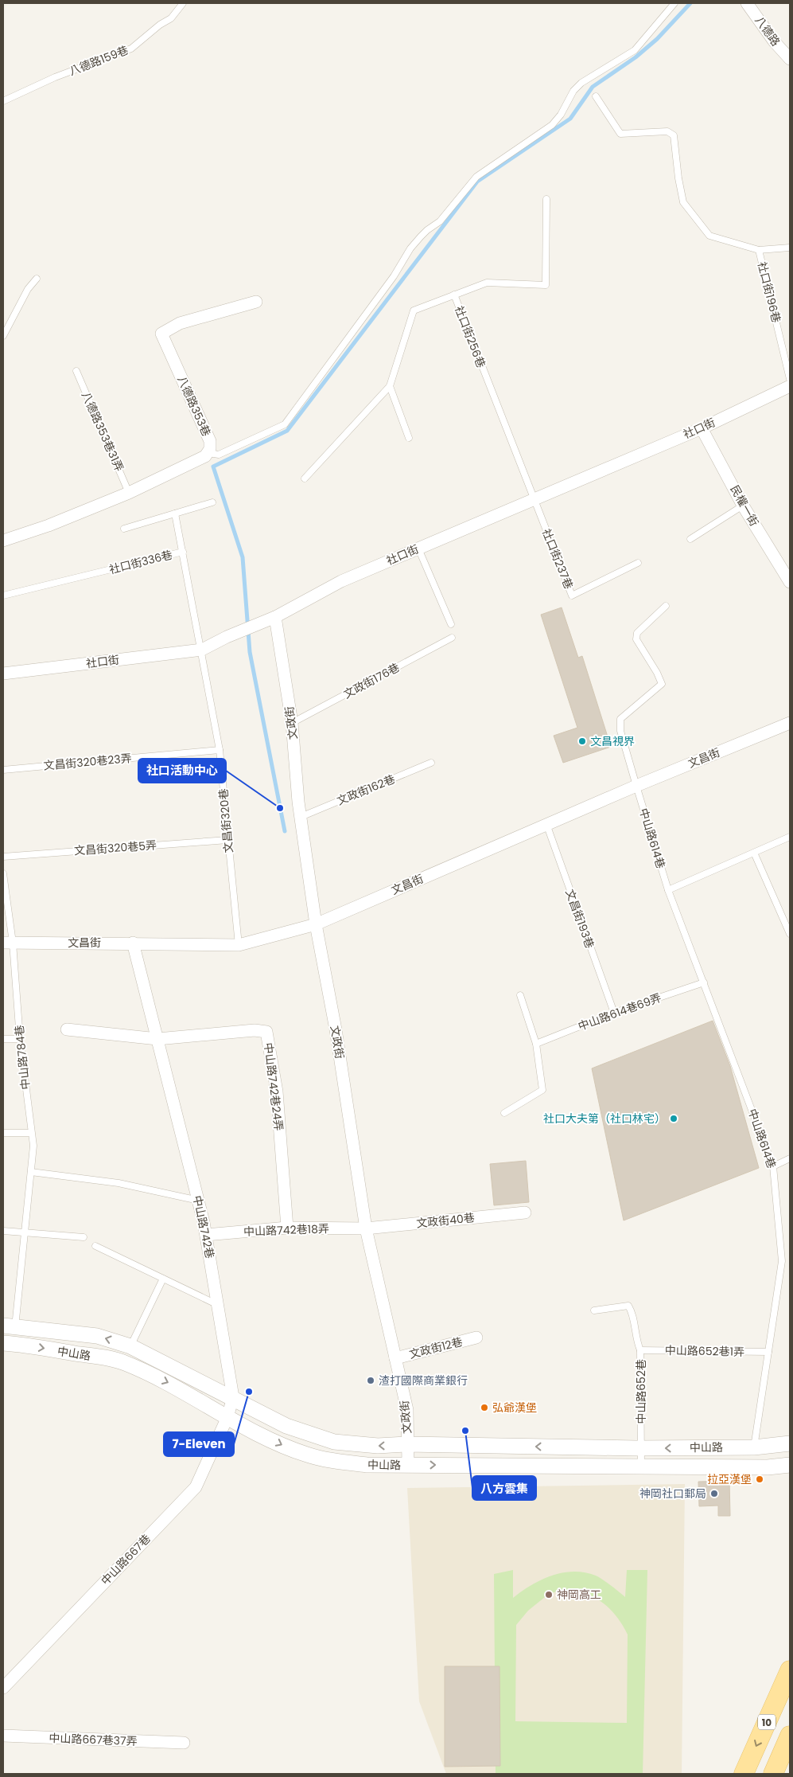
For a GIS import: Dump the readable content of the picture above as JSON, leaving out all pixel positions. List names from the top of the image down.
{
  "streets": {
    "main road": ["10"],
    "street": [
      "八德路",
      "八德路353巷",
      "社口街",
      "民權一街",
      "文政街",
      "文昌街",
      "中山路742巷24弄",
      "文政街40巷",
      "中山路742巷",
      "中山路742巷18弄",
      "文政街12巷",
      "中山路",
      "中山路667巷",
      "中山路667巷37弄"
    ],
    "lane": [
      "八德路159巷",
      "社口街196巷",
      "社口街256巷",
      "八德路353巷31弄",
      "社口街237巷",
      "社口街336巷",
      "文政街176巷",
      "文昌街320巷23弄",
      "文政街162巷",
      "文昌街320巷",
      "中山路614巷",
      "文昌街320巷5弄",
      "文昌街193巷",
      "中山路614巷69弄",
      "中山路784巷",
      "中山路652巷1弄",
      "中山路652巷"
    ]
  },
  "crossings": [
    ["社口街256巷", "社口街"],
    ["社口街256巷", "社口街237巷"],
    ["八德路353巷", "八德路353巷31弄"],
    ["社口街", "民權一街"],
    ["社口街", "社口街237巷"],
    ["社口街", "社口街336巷"],
    ["社口街", "文政街"],
    ["社口街", "文昌街320巷"],
    ["社口街336巷", "文昌街320巷"],
    ["文政街176巷", "文政街"],
    ["文政街", "文昌街"],
    ["文政街", "文政街162巷"],
    ["文政街", "文政街40巷"],
    ["文政街", "中山路742巷18弄"],
    ["文政街", "文政街12巷"],
    ["文政街", "中山路"],
    ["文昌街", "文昌街320巷"],
    ["文昌街", "中山路614巷"],
    ["文昌街", "文昌街193巷"],
    ["文昌街", "中山路784巷"],
    ["文昌街", "中山路742巷"],
    ["文昌街320巷23弄", "文昌街320巷"],
    ["文昌街320巷", "文昌街320巷5弄"],
    ["中山路614巷", "中山路614巷69弄"],
    ["中山路614巷", "中山路652巷1弄"],
    ["中山路614巷", "中山路"],
    ["文昌街193巷", "中山路614巷69弄"],
    ["中山路784巷", "中山路"],
    ["中山路742巷24弄", "中山路742巷"],
    ["中山路742巷24弄", "中山路742巷18弄"],
    ["文政街40巷", "中山路742巷18弄"],
    ["中山路742巷", "中山路742巷18弄"],
    ["中山路742巷", "中山路"],
    ["中山路742巷", "中山路667巷"],
    ["中山路652巷1弄", "中山路652巷"],
    ["中山路", "中山路652巷"],
    ["中山路", "中山路667巷"]
  ],
  "places": [
    "文昌視界",
    "社口活動中心",
    "社口大夫第（社口林宅）",
    "渣打國際商業銀行",
    "7-Eleven",
    "弘爺漢堡",
    "八方雲集",
    "拉亞漢堡",
    "神岡社口郵局",
    "神岡高工"
  ]
}
